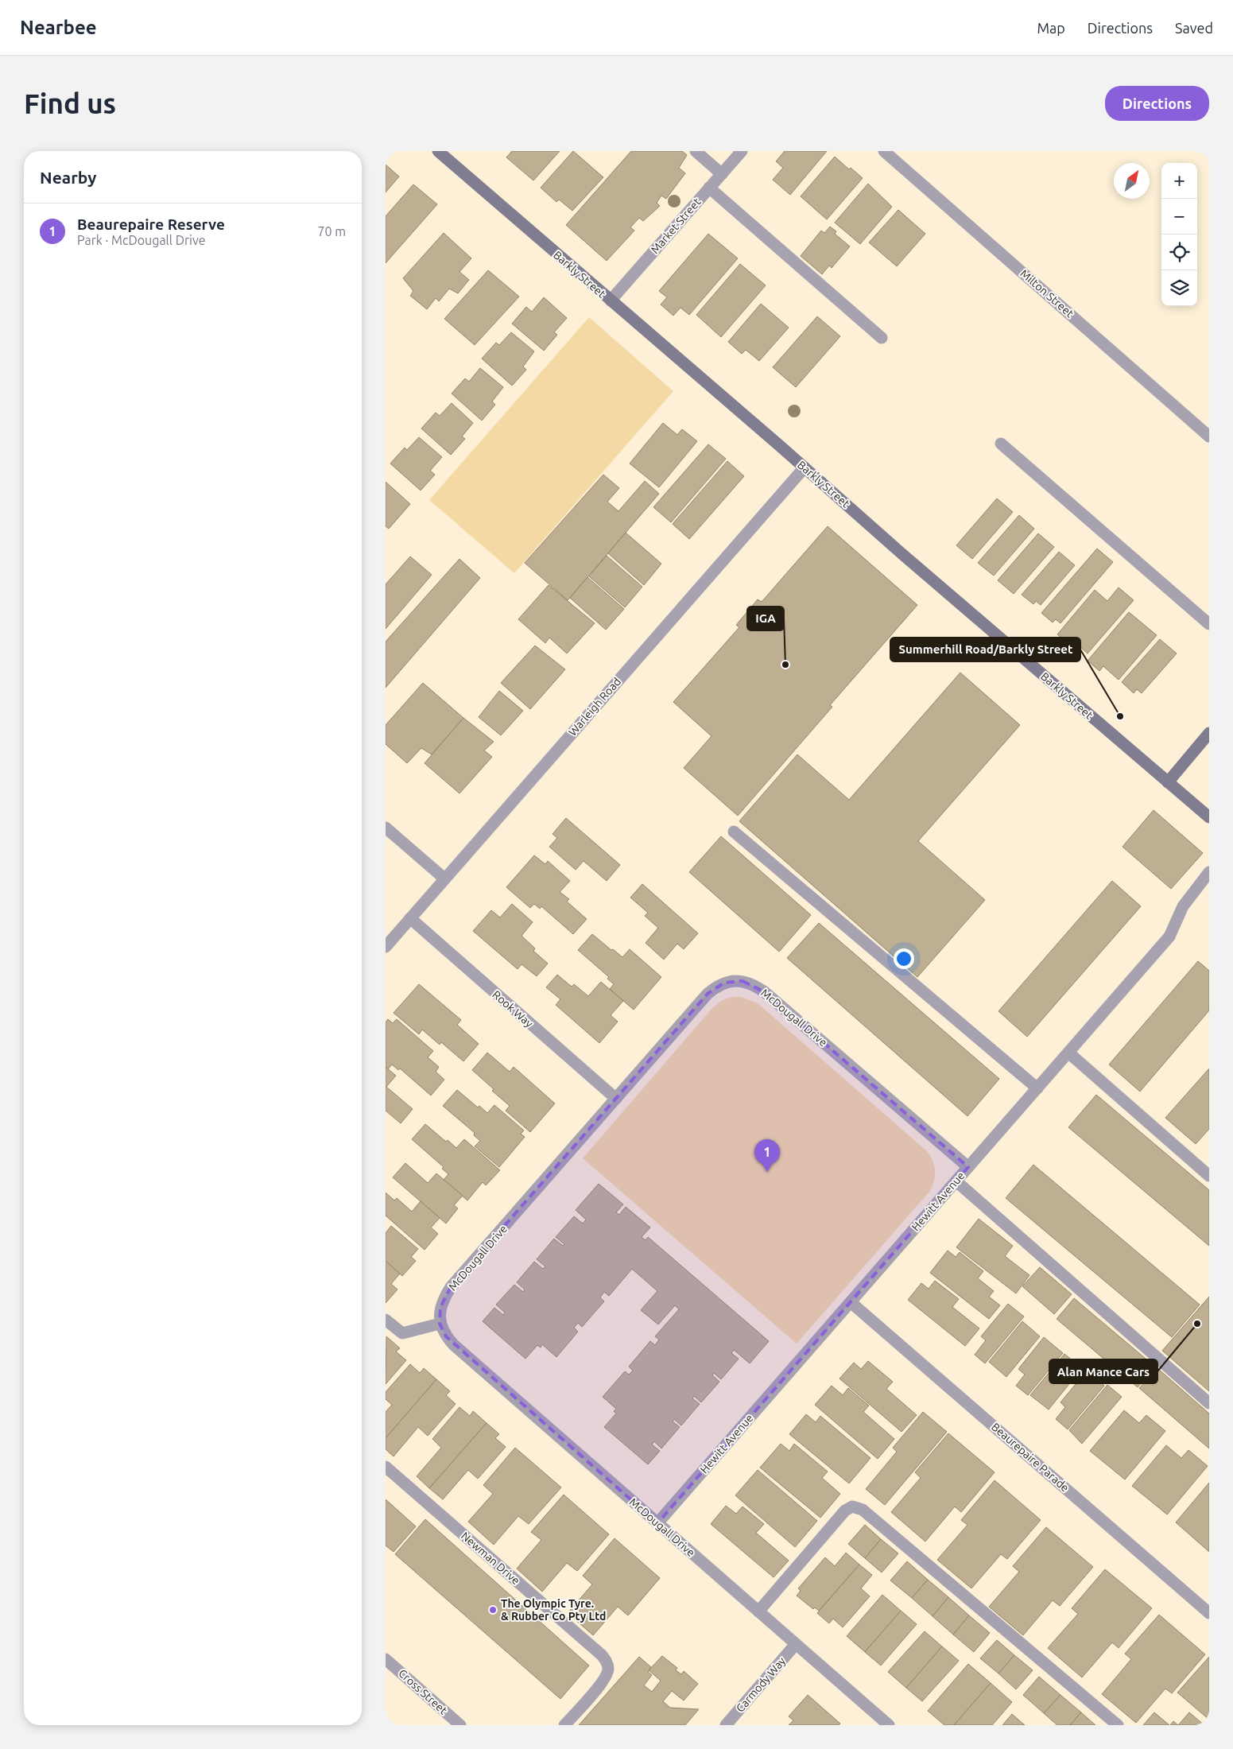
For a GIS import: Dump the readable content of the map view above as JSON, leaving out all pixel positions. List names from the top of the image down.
{
  "streets": {
    "street": [
      "Market Street",
      "Barkly Street",
      "Milton Street",
      "Warleigh Road",
      "Rook Way",
      "McDougall Drive",
      "Hewitt Avenue",
      "Beaurepaire Parade",
      "Newman Drive",
      "Carmody Way",
      "Cross Street"
    ]
  },
  "crossings": [
    ["Market Street", "Barkly Street"],
    ["Barkly Street", "Warleigh Road"],
    ["Warleigh Road", "Rook Way"],
    ["Rook Way", "McDougall Drive"],
    ["McDougall Drive", "Hewitt Avenue"],
    ["McDougall Drive", "Carmody Way"],
    ["Hewitt Avenue", "Beaurepaire Parade"]
  ],
  "places": [
    "IGA",
    "Summerhill Road/Barkly Street",
    "Alan Mance Cars",
    "The Olympic Tyre. & Rubber Co Pty Ltd"
  ],
  "north": "top right",
  "page": {
    "header": "Nearbee",
    "nav": ["Map", "Directions", "Saved"],
    "buttons": "Directions",
    "title": "Find us",
    "heading": "Nearby",
    "map_buttons": ["+", "−"],
    "list": [
      {
        "mark": "1",
        "name": "Beaurepaire Reserve",
        "note": "Park · McDougall Drive",
        "value": "70 m"
      }
    ],
    "pins": "1"
  }
}
